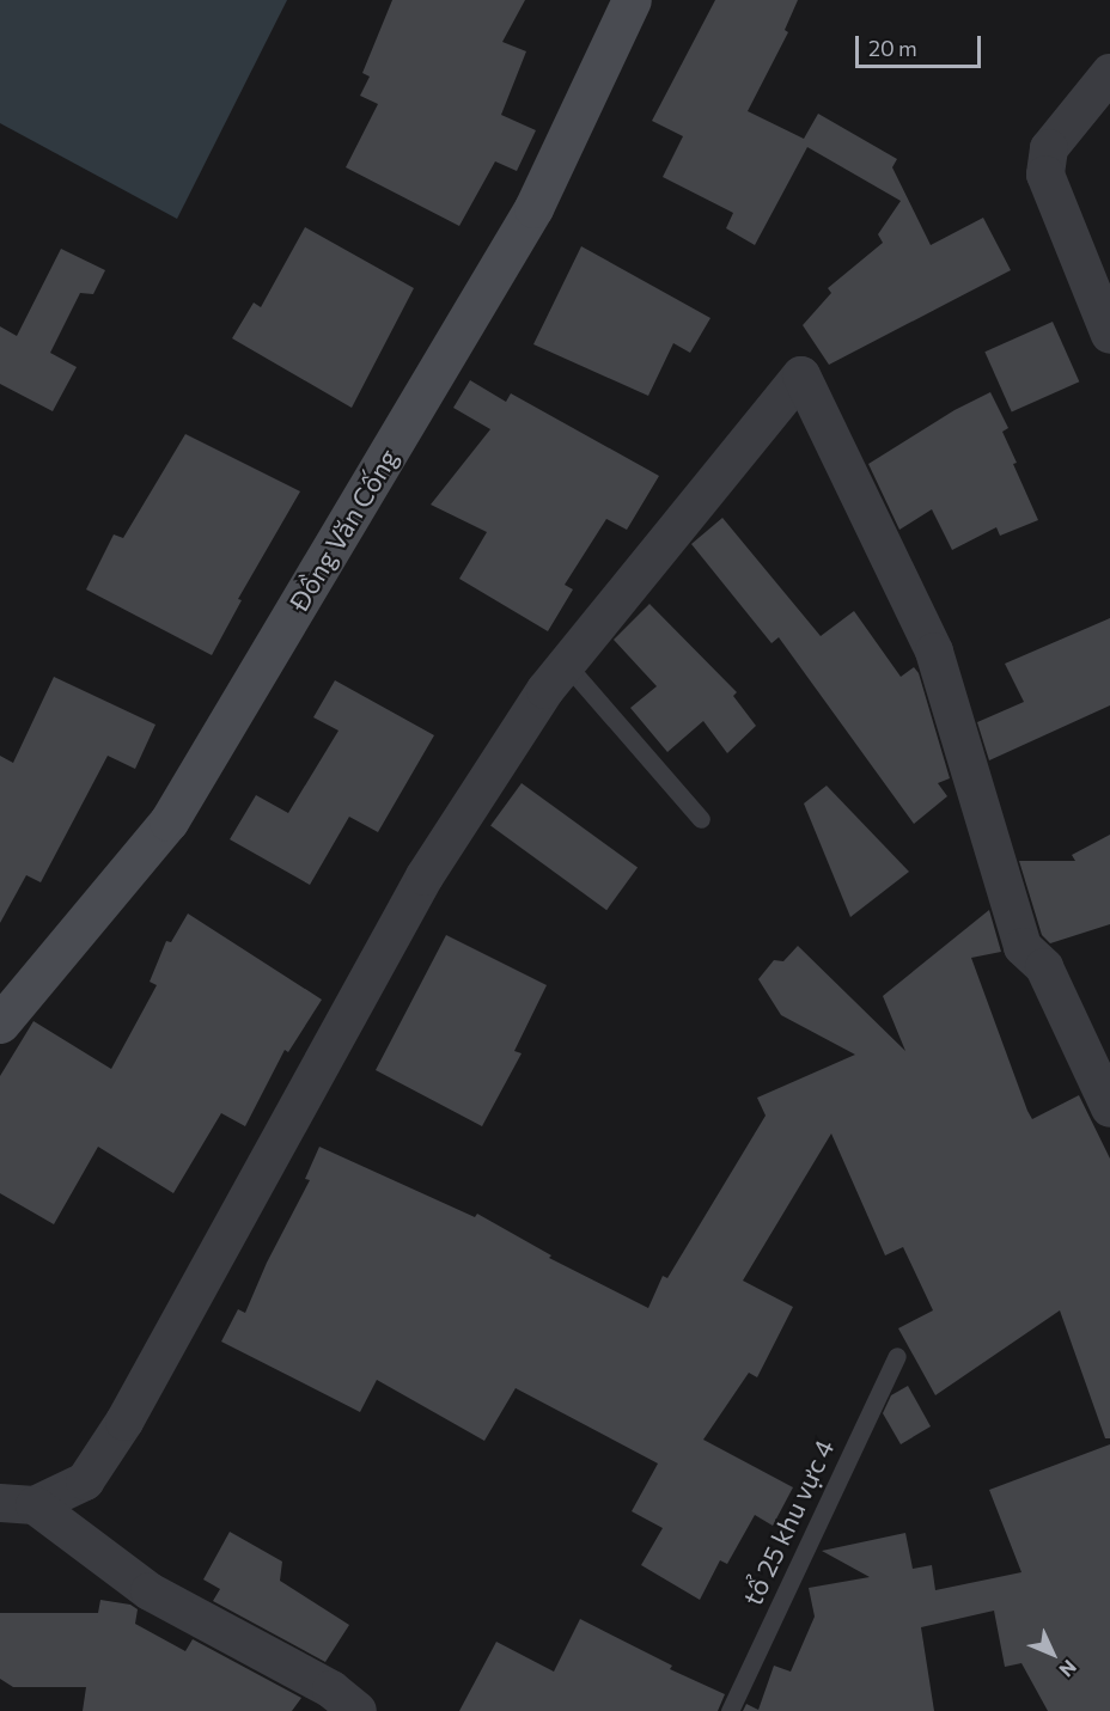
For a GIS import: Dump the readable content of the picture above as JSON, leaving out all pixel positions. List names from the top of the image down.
{
  "streets": {
    "street": ["Đồng Văn Cống"],
    "lane": ["tổ 25 khu vực 4"]
  },
  "scale_bar": "20 m",
  "north": "bottom right"
}
